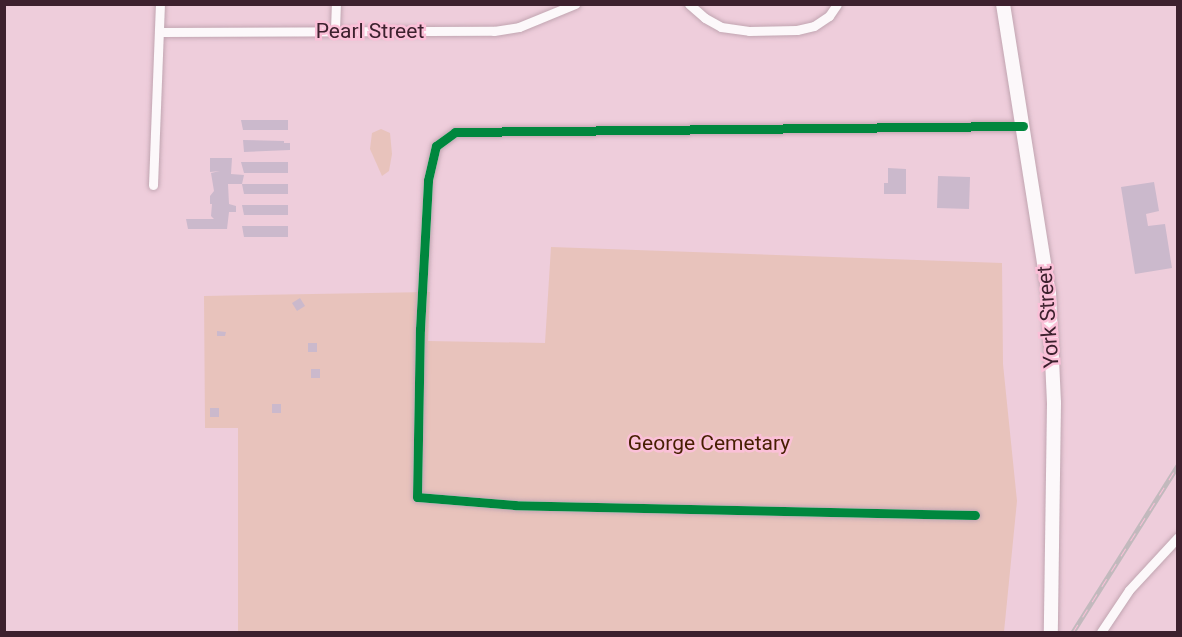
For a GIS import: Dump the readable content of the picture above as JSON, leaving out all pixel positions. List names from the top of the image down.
{
  "streets": {
    "main road": ["York Street"],
    "street": ["Pearl Street"]
  },
  "parks": ["George Cemetary"]
}
